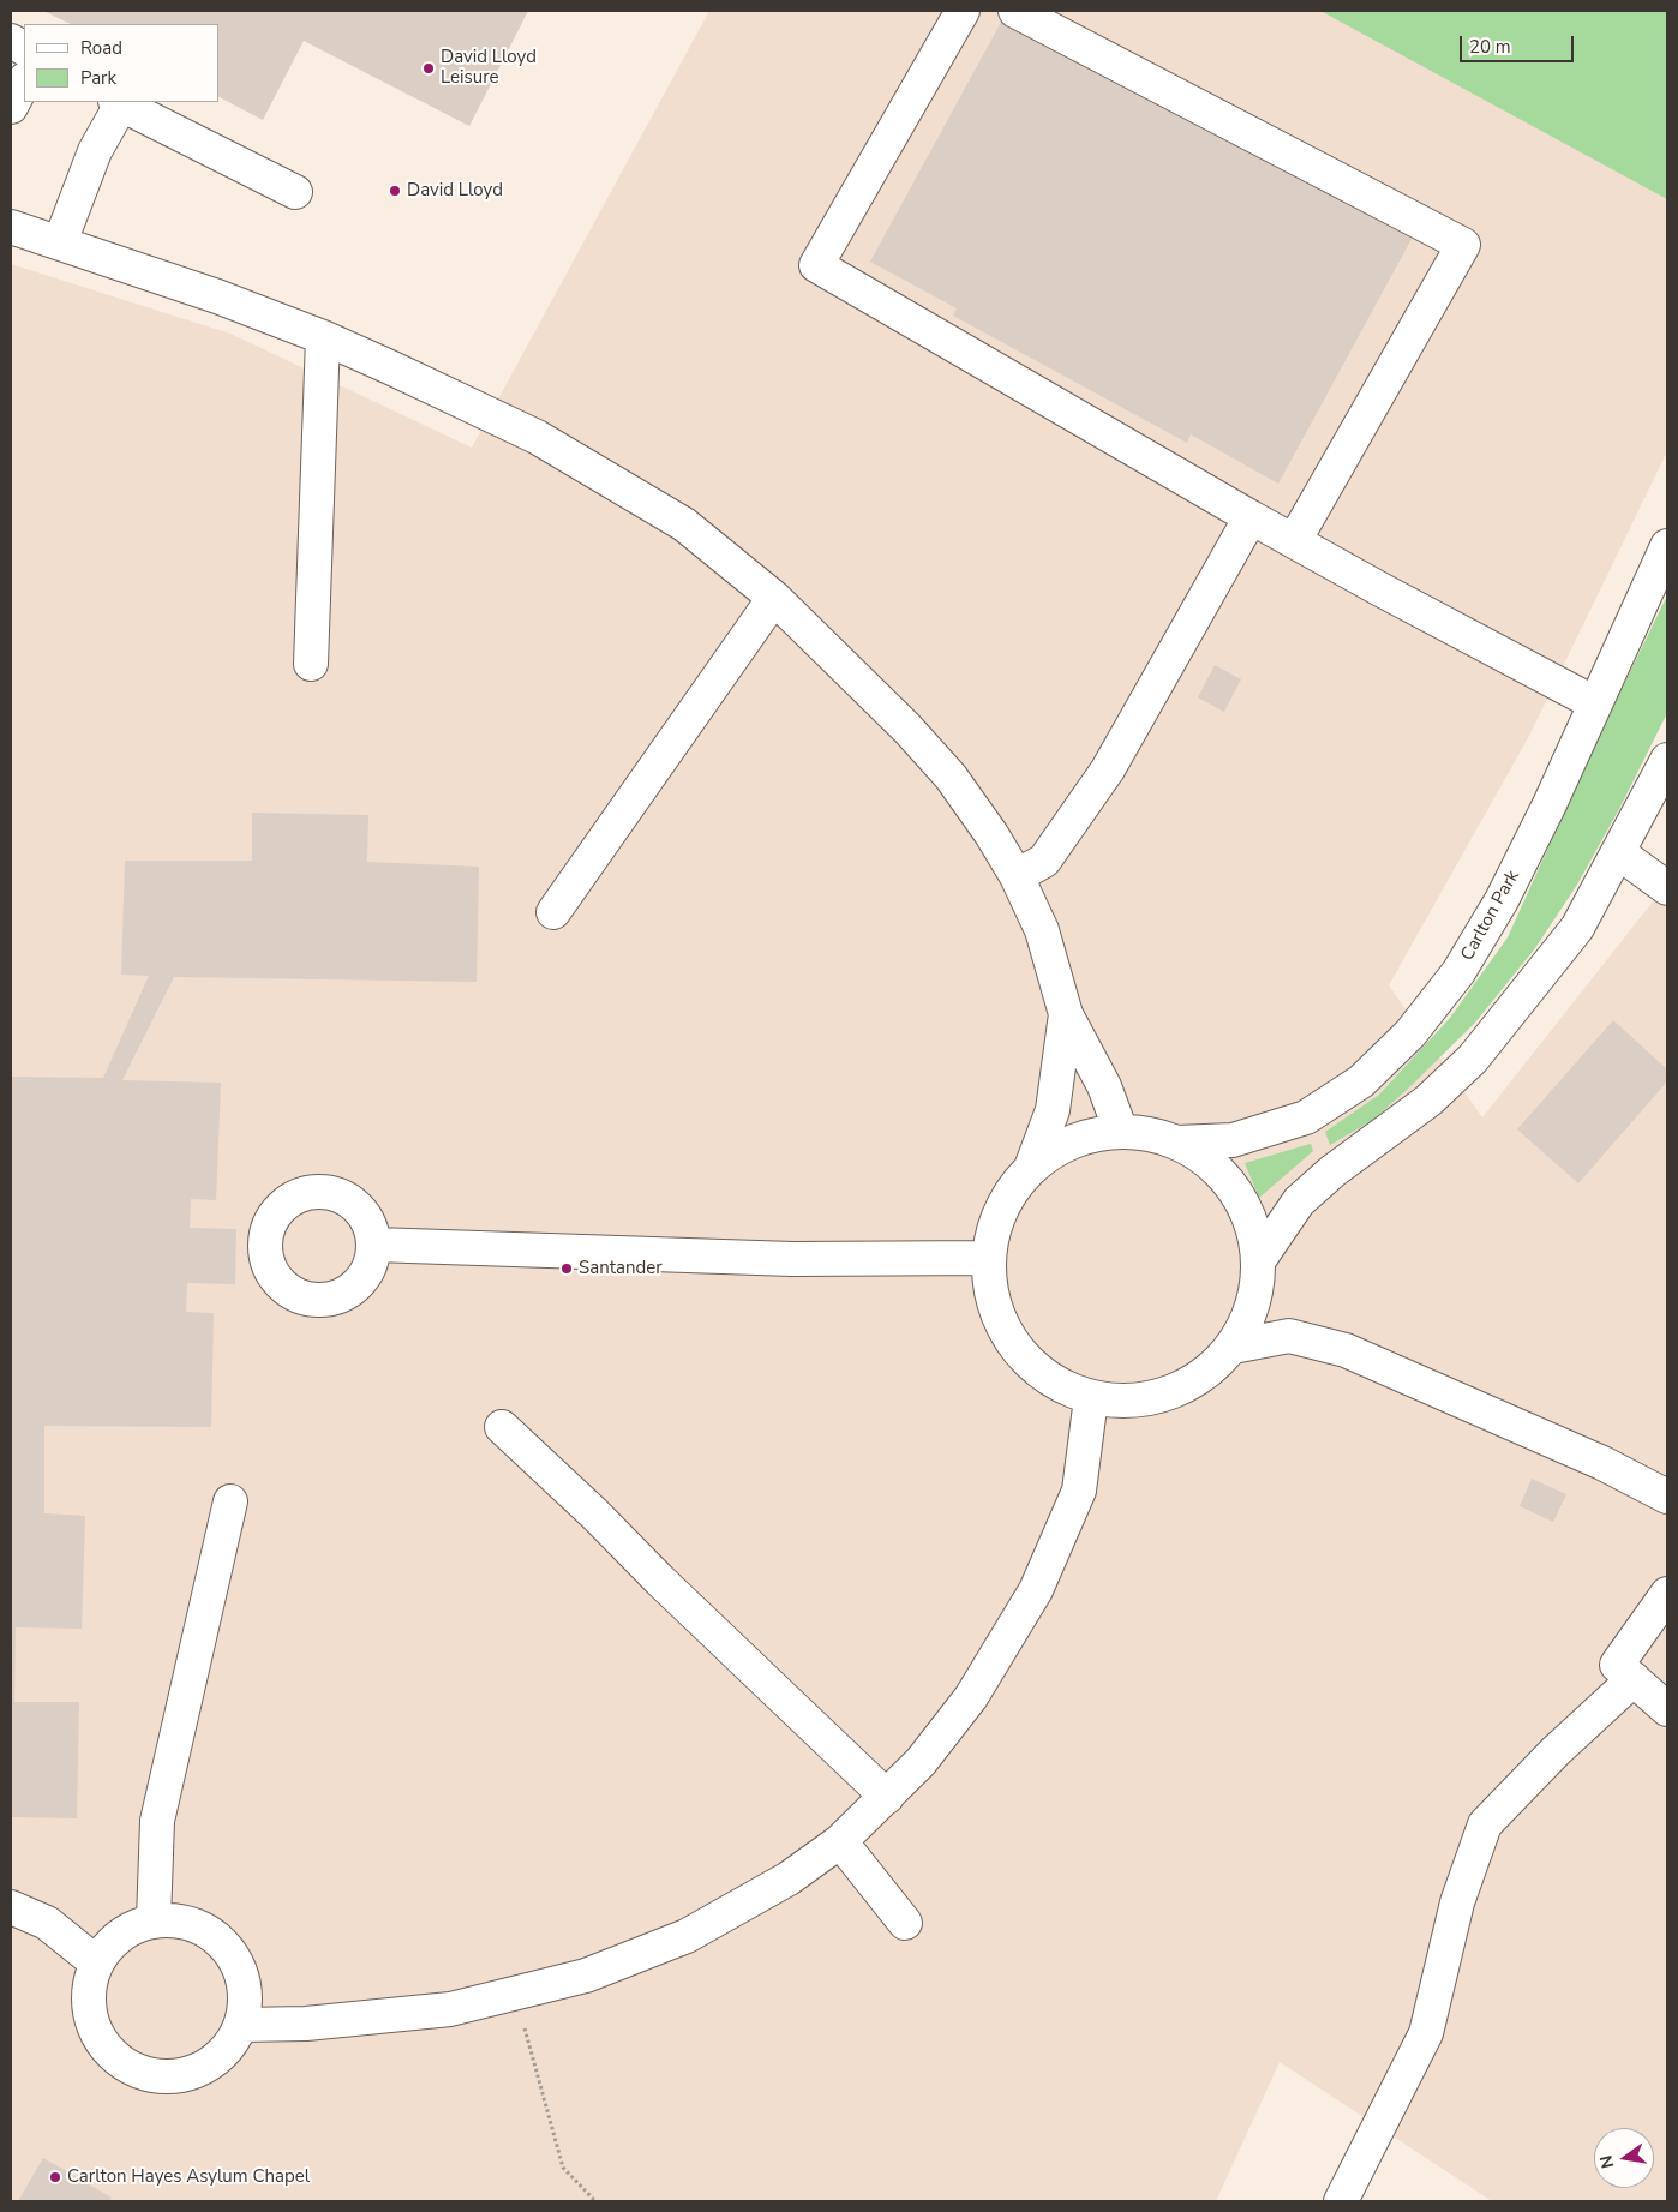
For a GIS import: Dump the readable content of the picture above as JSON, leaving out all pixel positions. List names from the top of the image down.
{
  "streets": {
    "street": ["Carlton Park"]
  },
  "places": [
    "David Lloyd Leisure",
    "David Lloyd",
    "Santander",
    "Carlton Hayes Asylum Chapel"
  ],
  "legend": ["Road", "Park"],
  "scale_bar": "20 m",
  "north": "left"
}
